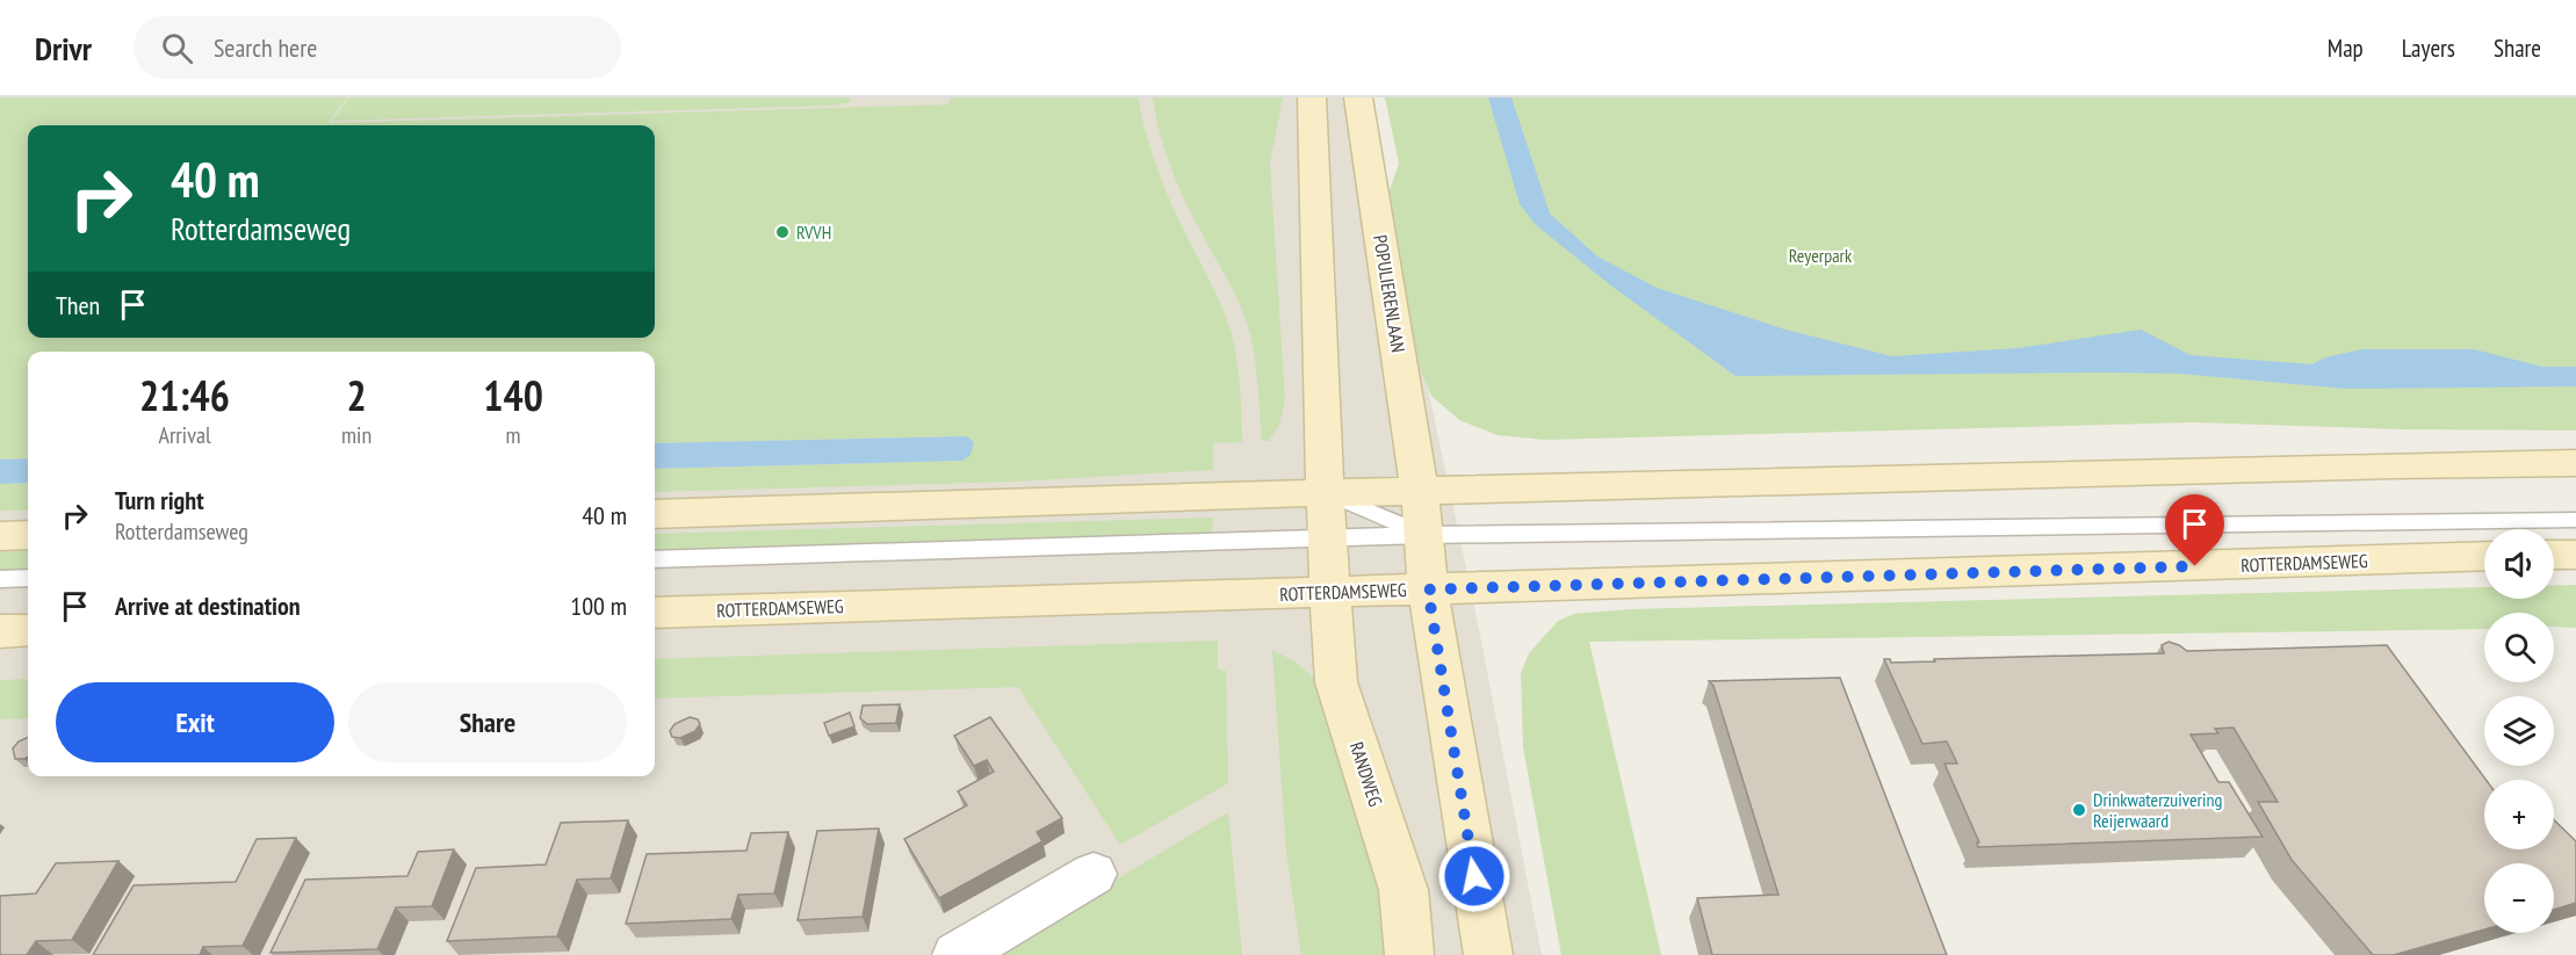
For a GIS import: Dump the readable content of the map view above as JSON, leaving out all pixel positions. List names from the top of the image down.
{
  "streets": {
    "main road": ["POPULIERENLAAN", "ROTTERDAMSEWEG", "RANDWEG"]
  },
  "crossings": [
    ["POPULIERENLAAN", "ROTTERDAMSEWEG"],
    ["ROTTERDAMSEWEG", "RANDWEG"]
  ],
  "parks": ["Reyerpark"],
  "places": ["RVVH", "Drinkwaterzuivering Reijerwaard"],
  "page": {
    "header": "Drivr",
    "search": "Search here",
    "nav": ["Map", "Layers", "Share"],
    "turn": ["40 m", "Rotterdamseweg"],
    "then": "Then",
    "eta": [
      "21:46",
      "Arrival",
      "2",
      "min",
      "140",
      "m"
    ],
    "list": [
      {
        "name": "Turn right",
        "note": "Rotterdamseweg",
        "value": "40 m"
      },
      {
        "name": "Arrive at destination",
        "value": "100 m"
      }
    ],
    "map_buttons": ["+", "−"],
    "buttons": ["Exit", "Share"]
  }
}
